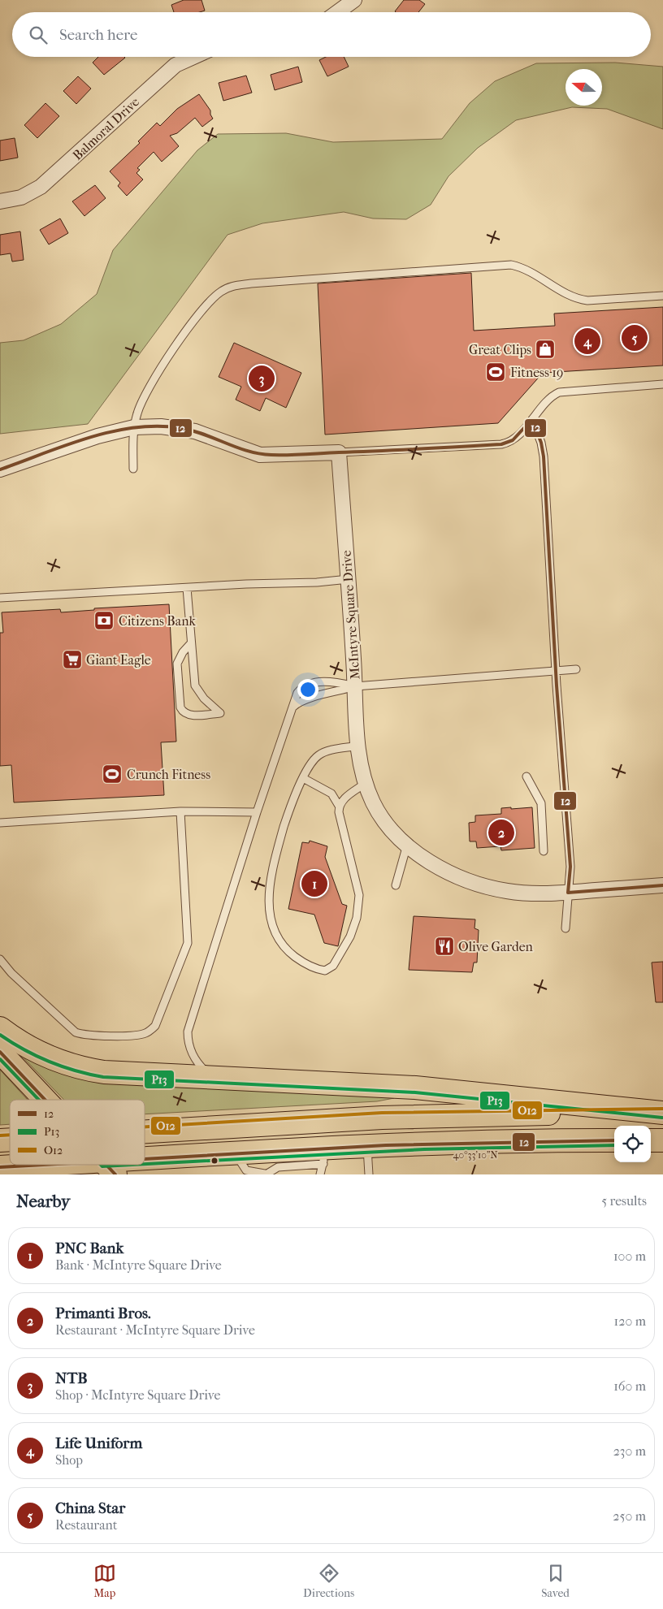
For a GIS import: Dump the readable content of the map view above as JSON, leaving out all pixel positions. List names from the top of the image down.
{
  "streets": {
    "street": ["Balmoral Drive", "McIntyre Square Drive"]
  },
  "places": {
    "shop": ["Great Clips"],
    "sports": ["Fitness 19", "Crunch Fitness"],
    "bank": ["Citizens Bank"],
    "supermarket": ["Giant Eagle"],
    "restaurant": ["Olive Garden"]
  },
  "lines": ["transit line 12", "transit line P13", "transit line O12"],
  "legend": ["12", "P13", "O12"],
  "north": "left",
  "page": {
    "search": "Search here",
    "pins": [
      "5",
      "4",
      "3",
      "2",
      "1"
    ],
    "heading": ["Nearby", "5 results"],
    "list": [
      {
        "mark": "1",
        "name": "PNC Bank",
        "note": "Bank · McIntyre Square Drive",
        "value": "100 m"
      },
      {
        "mark": "2",
        "name": "Primanti Bros.",
        "note": "Restaurant · McIntyre Square Drive",
        "value": "120 m"
      },
      {
        "mark": "3",
        "name": "NTB",
        "note": "Shop · McIntyre Square Drive",
        "value": "160 m"
      },
      {
        "mark": "4",
        "name": "Life Uniform",
        "note": "Shop",
        "value": "230 m"
      },
      {
        "mark": "5",
        "name": "China Star",
        "note": "Restaurant",
        "value": "250 m"
      }
    ],
    "nav": ["Map", "Directions", "Saved"]
  },
  "coordinates": ["40°33'10\"N"]
}
